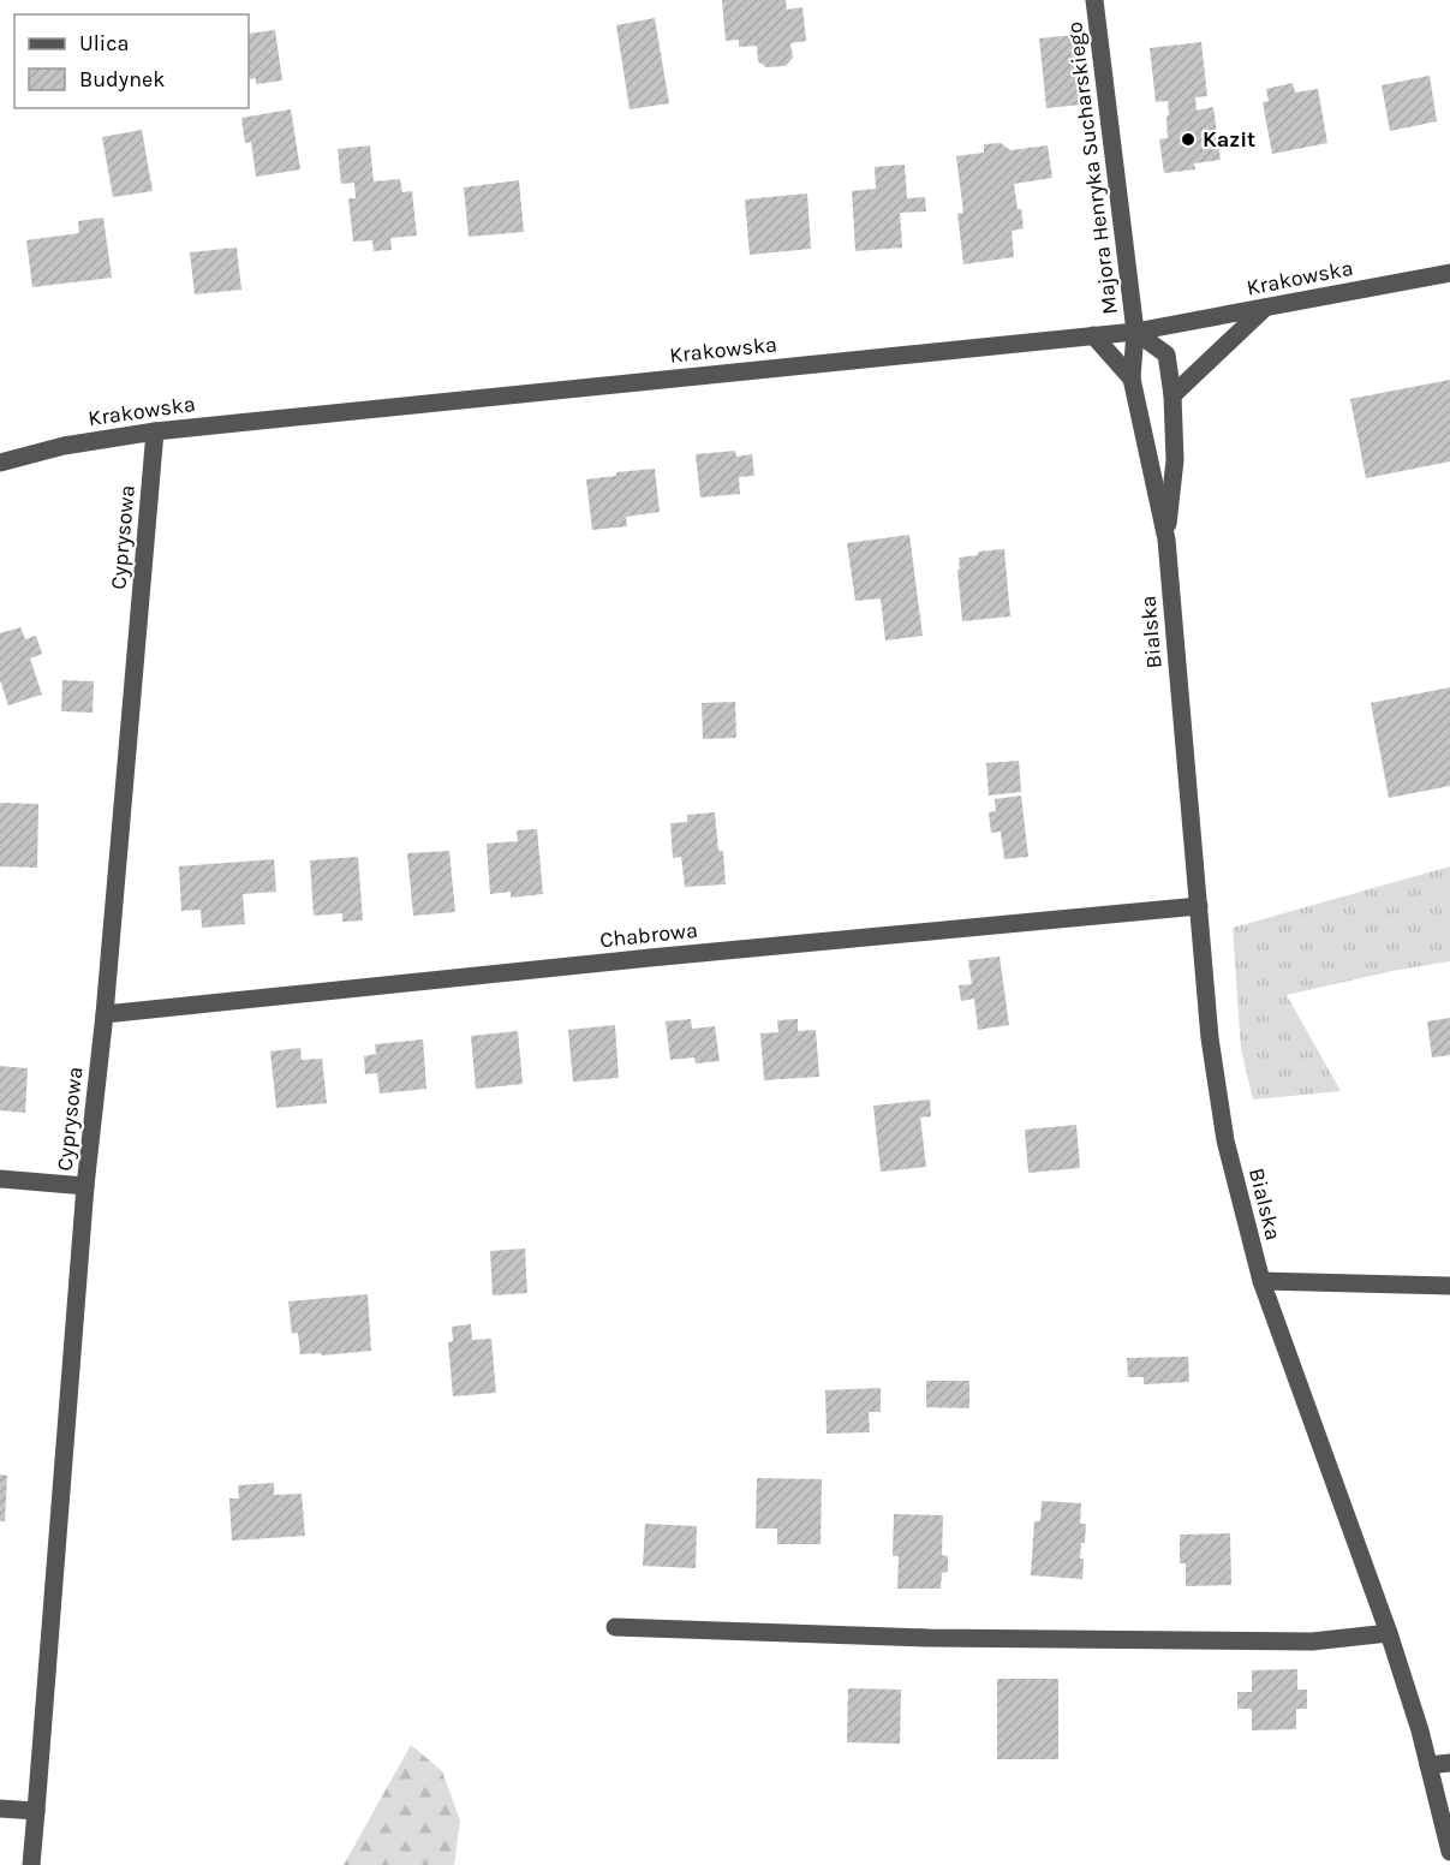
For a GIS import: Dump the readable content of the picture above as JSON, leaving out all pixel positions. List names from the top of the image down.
{
  "streets": {
    "street": [
      "Majora Henryka Sucharskiego",
      "Krakowska",
      "Cyprysowa",
      "Bialska",
      "Chabrowa"
    ]
  },
  "crossings": [
    ["Majora Henryka Sucharskiego", "Krakowska"],
    ["Majora Henryka Sucharskiego", "Bialska"],
    ["Krakowska", "Cyprysowa"],
    ["Krakowska", "Bialska"],
    ["Cyprysowa", "Chabrowa"],
    ["Bialska", "Chabrowa"]
  ],
  "places": ["Kazit"],
  "legend": ["Ulica", "Budynek"]
}
